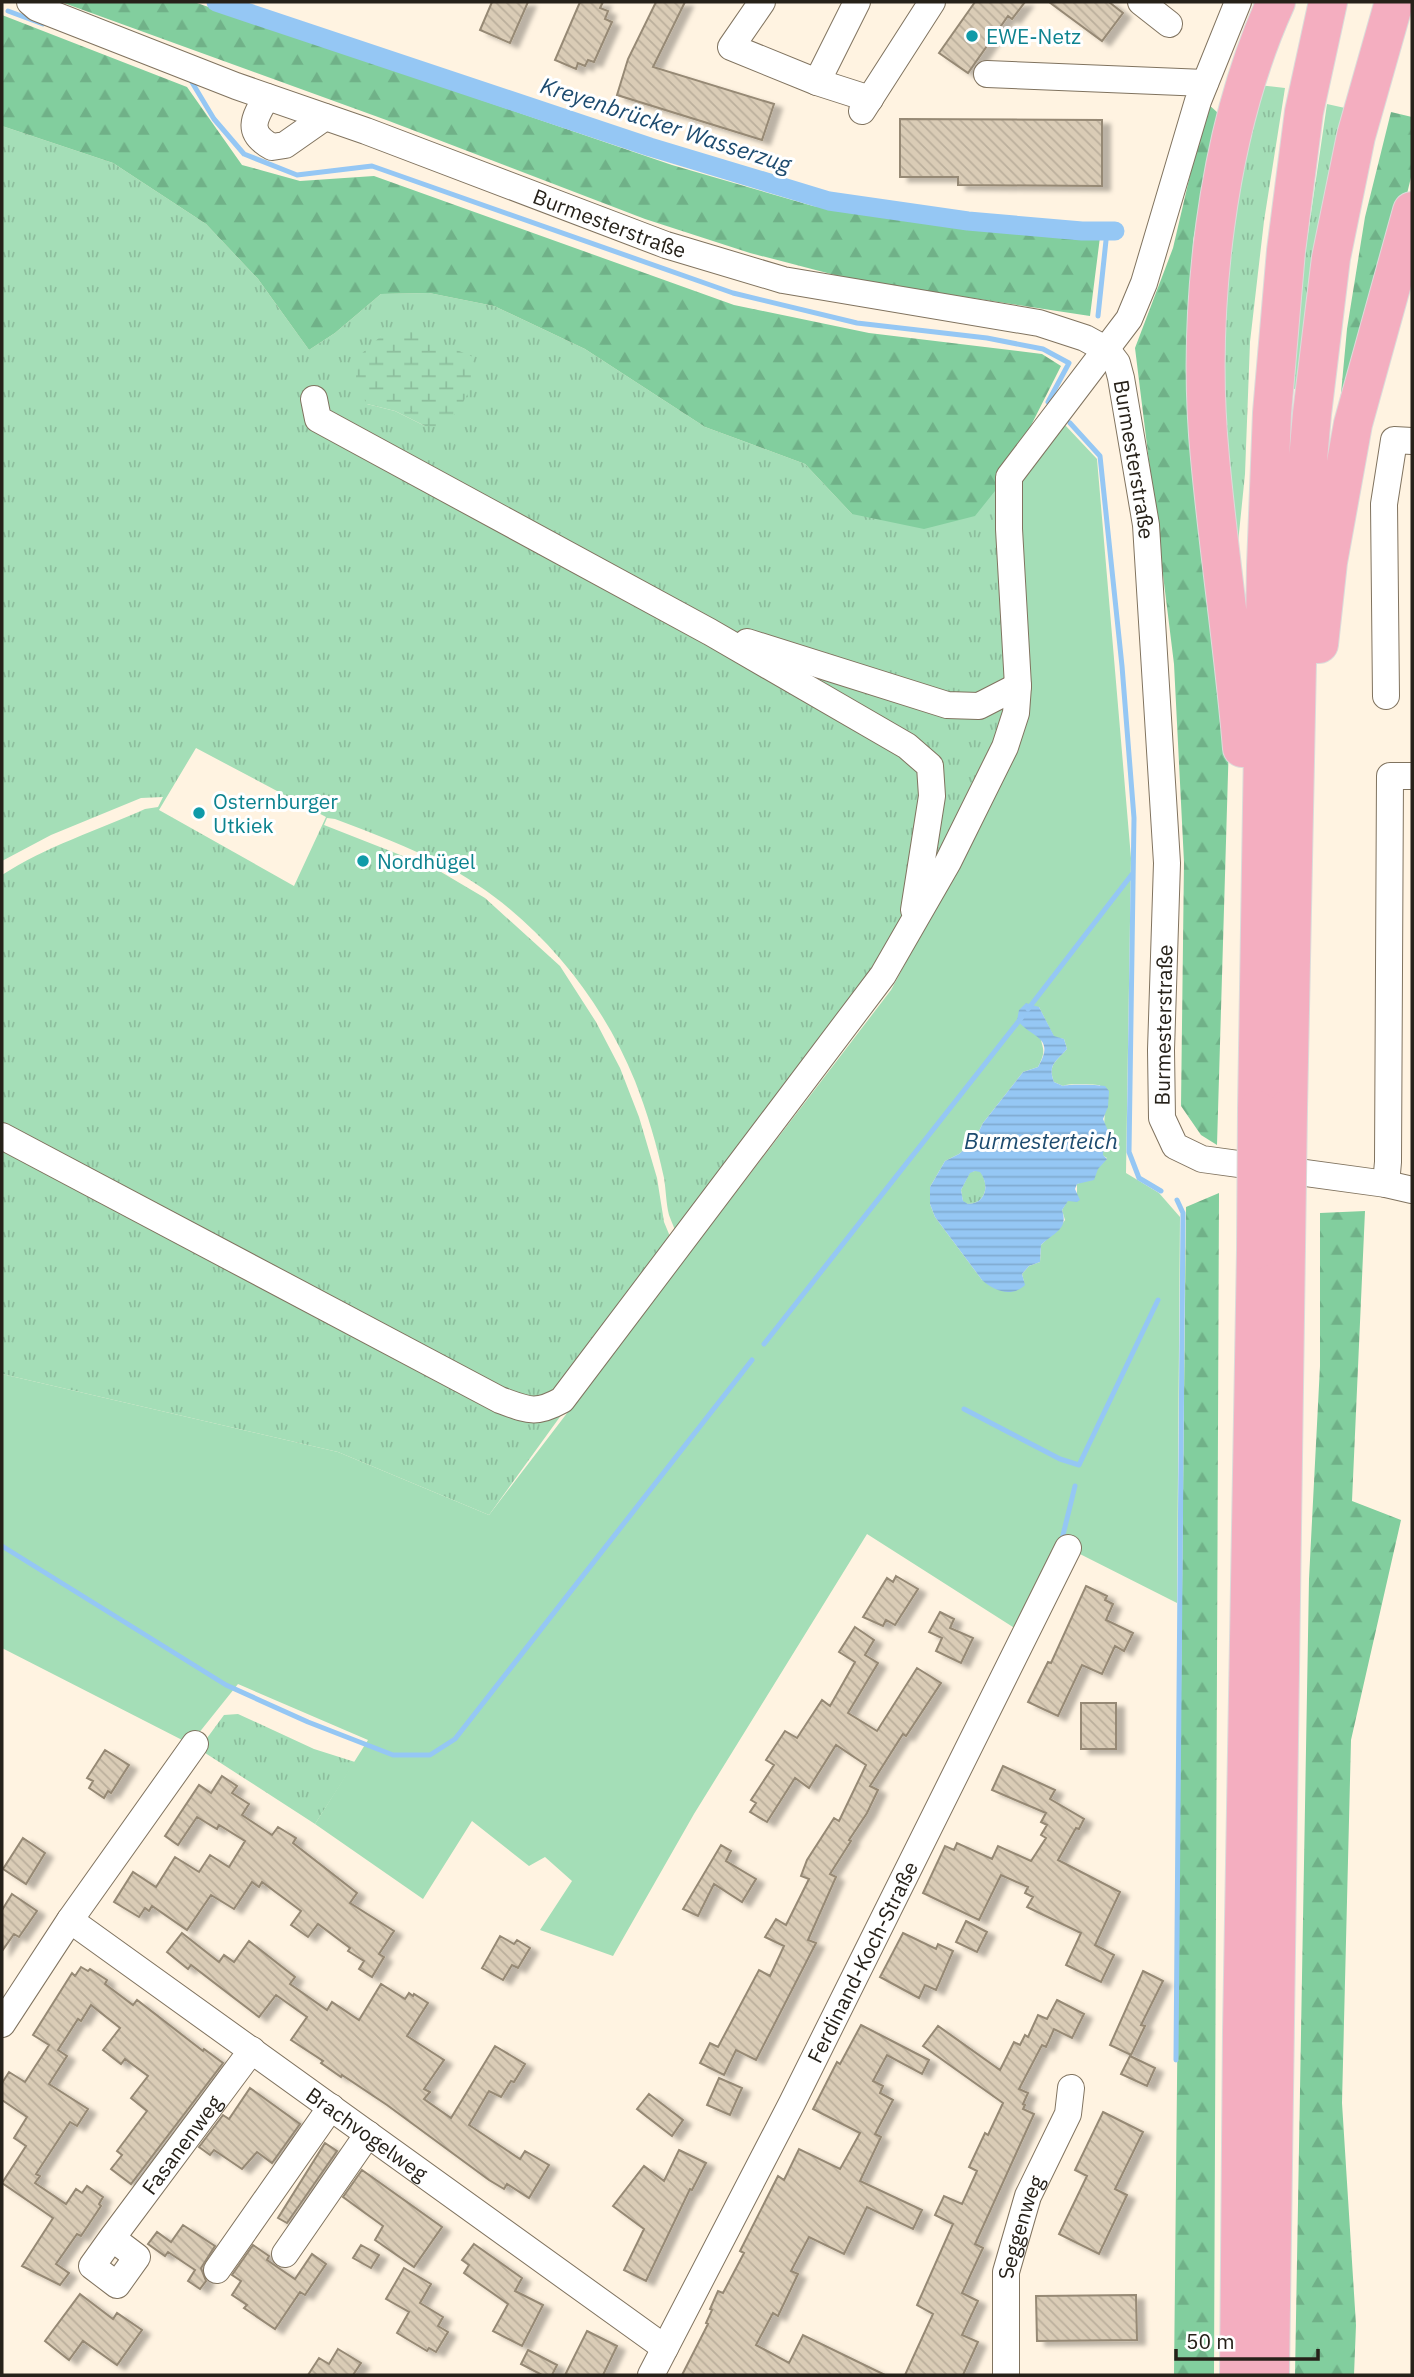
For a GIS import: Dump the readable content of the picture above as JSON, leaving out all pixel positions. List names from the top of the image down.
{
  "streets": {
    "street": [
      "Burmesterstraße",
      "Ferdinand-Koch-Straße",
      "Brachvogelweg",
      "Fasanenweg",
      "Seggenweg"
    ]
  },
  "crossings": [
    ["Ferdinand-Koch-Straße", "Brachvogelweg"],
    ["Brachvogelweg", "Fasanenweg"]
  ],
  "water": ["Kreyenbrücker Wasserzug", "Burmesterteich"],
  "places": ["EWE-Netz", "Osternburger Utkiek", "Nordhügel"],
  "scale_bar": "50 m"
}
